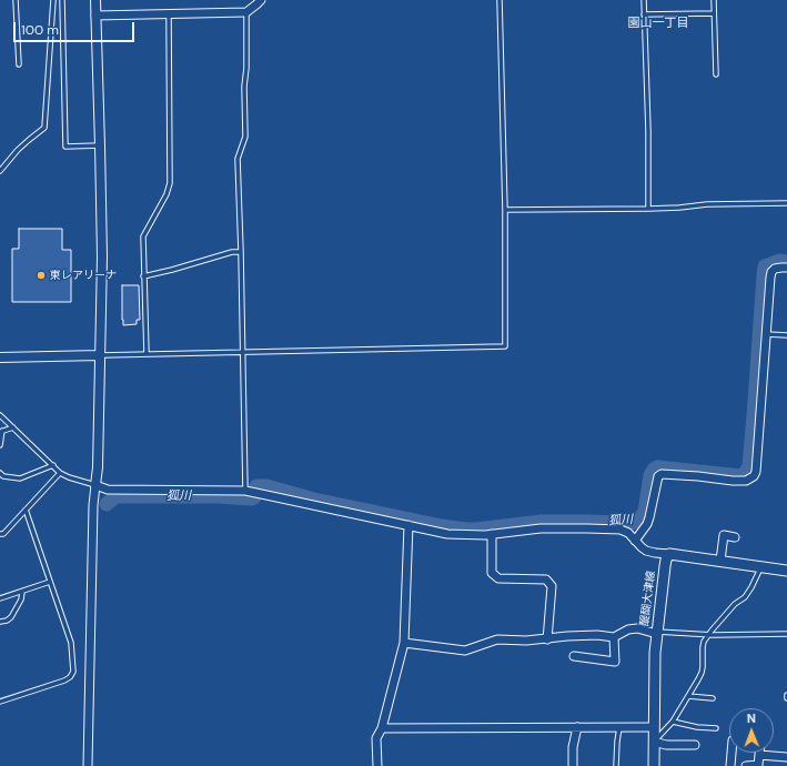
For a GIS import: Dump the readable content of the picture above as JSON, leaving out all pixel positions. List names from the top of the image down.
{
  "streets": {
    "main road": ["醍醐大津線"]
  },
  "districts": ["園山一丁目"],
  "water": ["狐川"],
  "places": ["東レアリーナ"],
  "scale_bar": "100 m",
  "north": "top"
}
